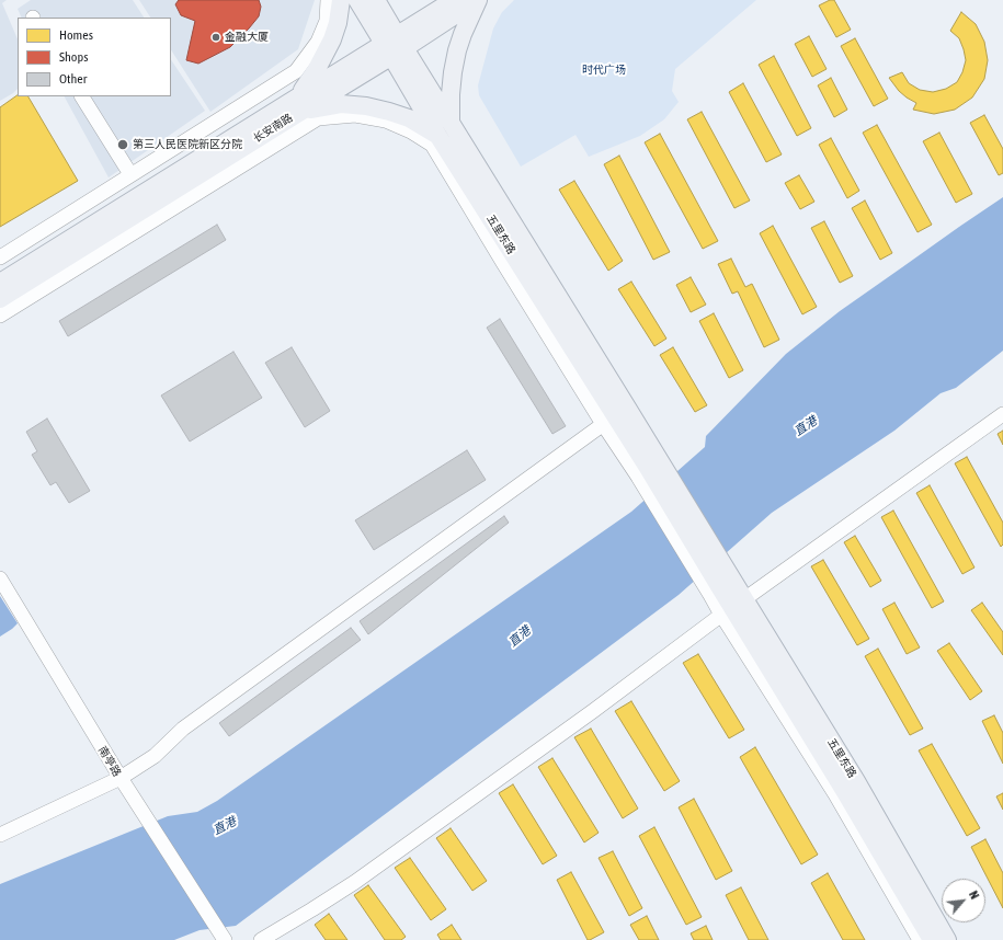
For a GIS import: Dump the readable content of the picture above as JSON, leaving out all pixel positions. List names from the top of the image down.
{
  "streets": {
    "main road": ["长安南路", "五里东路"],
    "street": ["南亭路"]
  },
  "crossings": [
    ["长安南路", "五里东路"]
  ],
  "water": ["直港"],
  "parks": ["时代广场"],
  "places": ["金融大厦", "第三人民医院新区分院"],
  "legend": ["Homes", "Shops", "Other"],
  "north": "top right"
}
